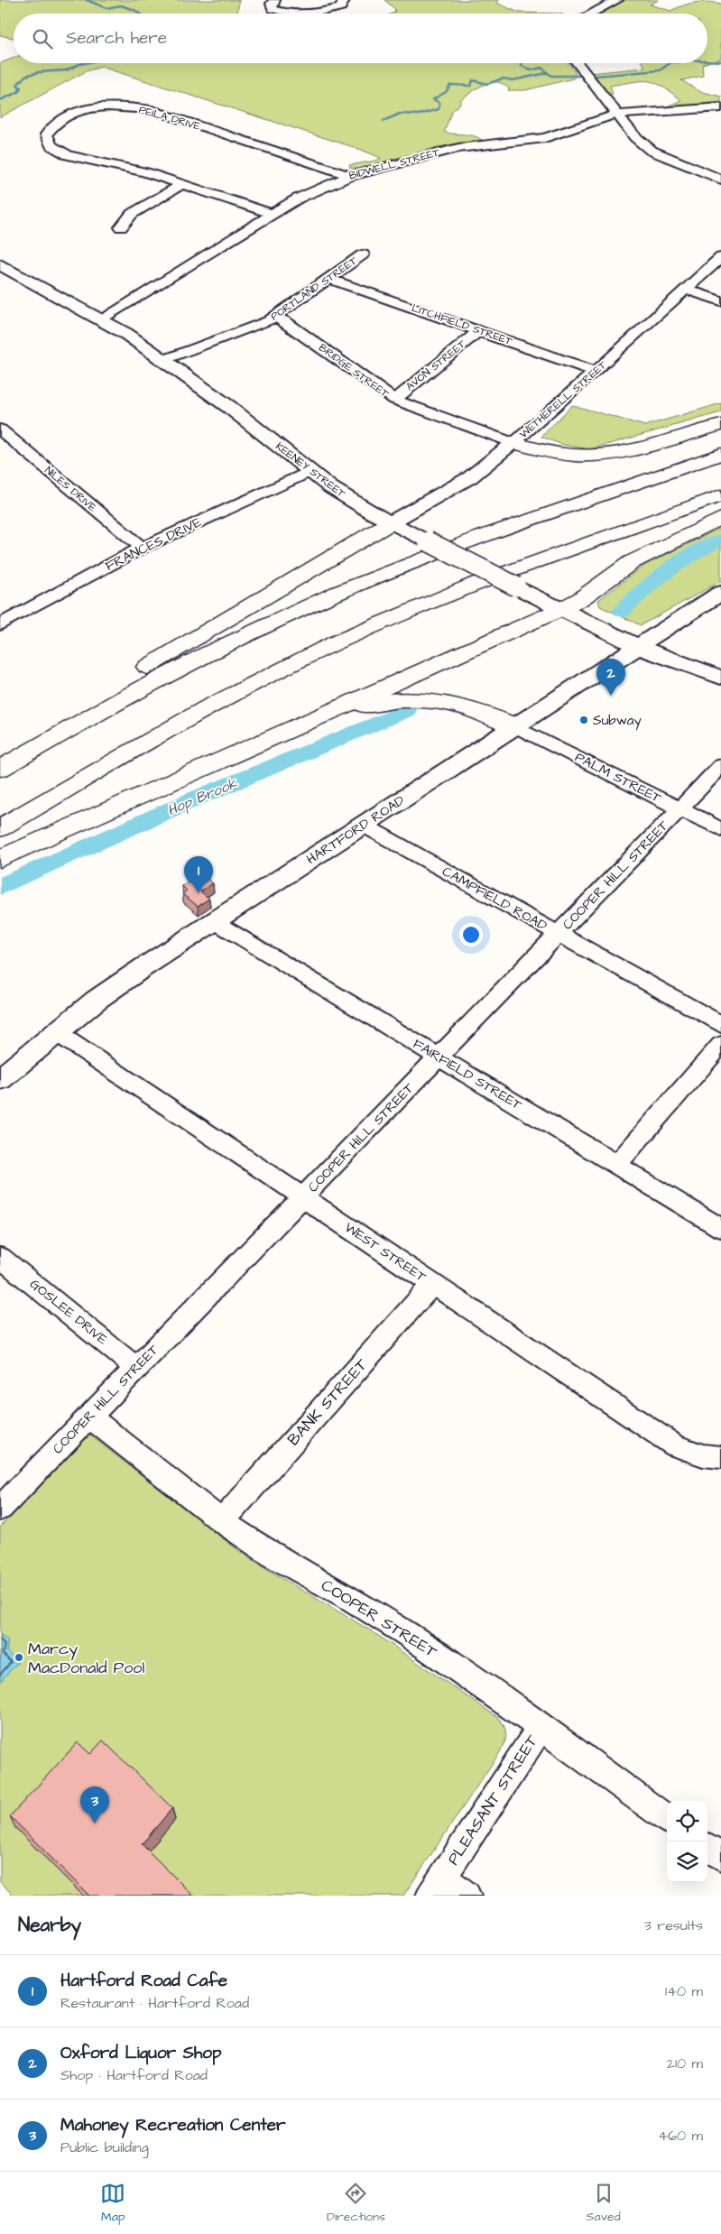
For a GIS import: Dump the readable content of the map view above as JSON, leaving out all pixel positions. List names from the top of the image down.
{
  "streets": {
    "main road": ["WETHERELL STREET", "KEENEY STREET", "HARTFORD ROAD"],
    "street": [
      "PEILA DRIVE",
      "BIDWELL STREET",
      "PORTLAND STREET",
      "LITCHFIELD STREET",
      "AVON STREET",
      "BRIDGE STREET",
      "NILES DRIVE",
      "FRANCES DRIVE",
      "PALM STREET",
      "COOPER HILL STREET",
      "CAMPFIELD ROAD",
      "FAIRFIELD STREET",
      "WEST STREET",
      "GOSLEE DRIVE",
      "BANK STREET",
      "COOPER STREET",
      "PLEASANT STREET"
    ]
  },
  "crossings": [
    ["PEILA DRIVE", "BIDWELL STREET"],
    ["BIDWELL STREET", "KEENEY STREET"],
    ["PORTLAND STREET", "LITCHFIELD STREET"],
    ["PORTLAND STREET", "BRIDGE STREET"],
    ["PORTLAND STREET", "KEENEY STREET"],
    ["LITCHFIELD STREET", "AVON STREET"],
    ["LITCHFIELD STREET", "WETHERELL STREET"],
    ["AVON STREET", "BRIDGE STREET"],
    ["BRIDGE STREET", "WETHERELL STREET"],
    ["WETHERELL STREET", "KEENEY STREET"],
    ["KEENEY STREET", "FRANCES DRIVE"],
    ["KEENEY STREET", "HARTFORD ROAD"],
    ["NILES DRIVE", "FRANCES DRIVE"],
    ["PALM STREET", "HARTFORD ROAD"],
    ["PALM STREET", "COOPER HILL STREET"],
    ["HARTFORD ROAD", "CAMPFIELD ROAD"],
    ["HARTFORD ROAD", "FAIRFIELD STREET"],
    ["HARTFORD ROAD", "WEST STREET"],
    ["COOPER HILL STREET", "CAMPFIELD ROAD"],
    ["COOPER HILL STREET", "FAIRFIELD STREET"],
    ["COOPER HILL STREET", "WEST STREET"],
    ["COOPER HILL STREET", "GOSLEE DRIVE"],
    ["COOPER HILL STREET", "COOPER STREET"],
    ["WEST STREET", "BANK STREET"],
    ["BANK STREET", "COOPER STREET"],
    ["COOPER STREET", "PLEASANT STREET"]
  ],
  "water": ["Hop Brook"],
  "places": ["Subway", "Marcy MacDonald Pool"],
  "page": {
    "search": "Search here",
    "pins": ["2", "1", "3"],
    "heading": ["Nearby", "3 results"],
    "list": [
      {
        "mark": "1",
        "name": "Hartford Road Cafe",
        "note": "Restaurant · Hartford Road",
        "value": "140 m"
      },
      {
        "mark": "2",
        "name": "Oxford Liquor Shop",
        "note": "Shop · Hartford Road",
        "value": "210 m"
      },
      {
        "mark": "3",
        "name": "Mahoney Recreation Center",
        "note": "Public building",
        "value": "460 m"
      }
    ],
    "nav": ["Map", "Directions", "Saved"]
  }
}
